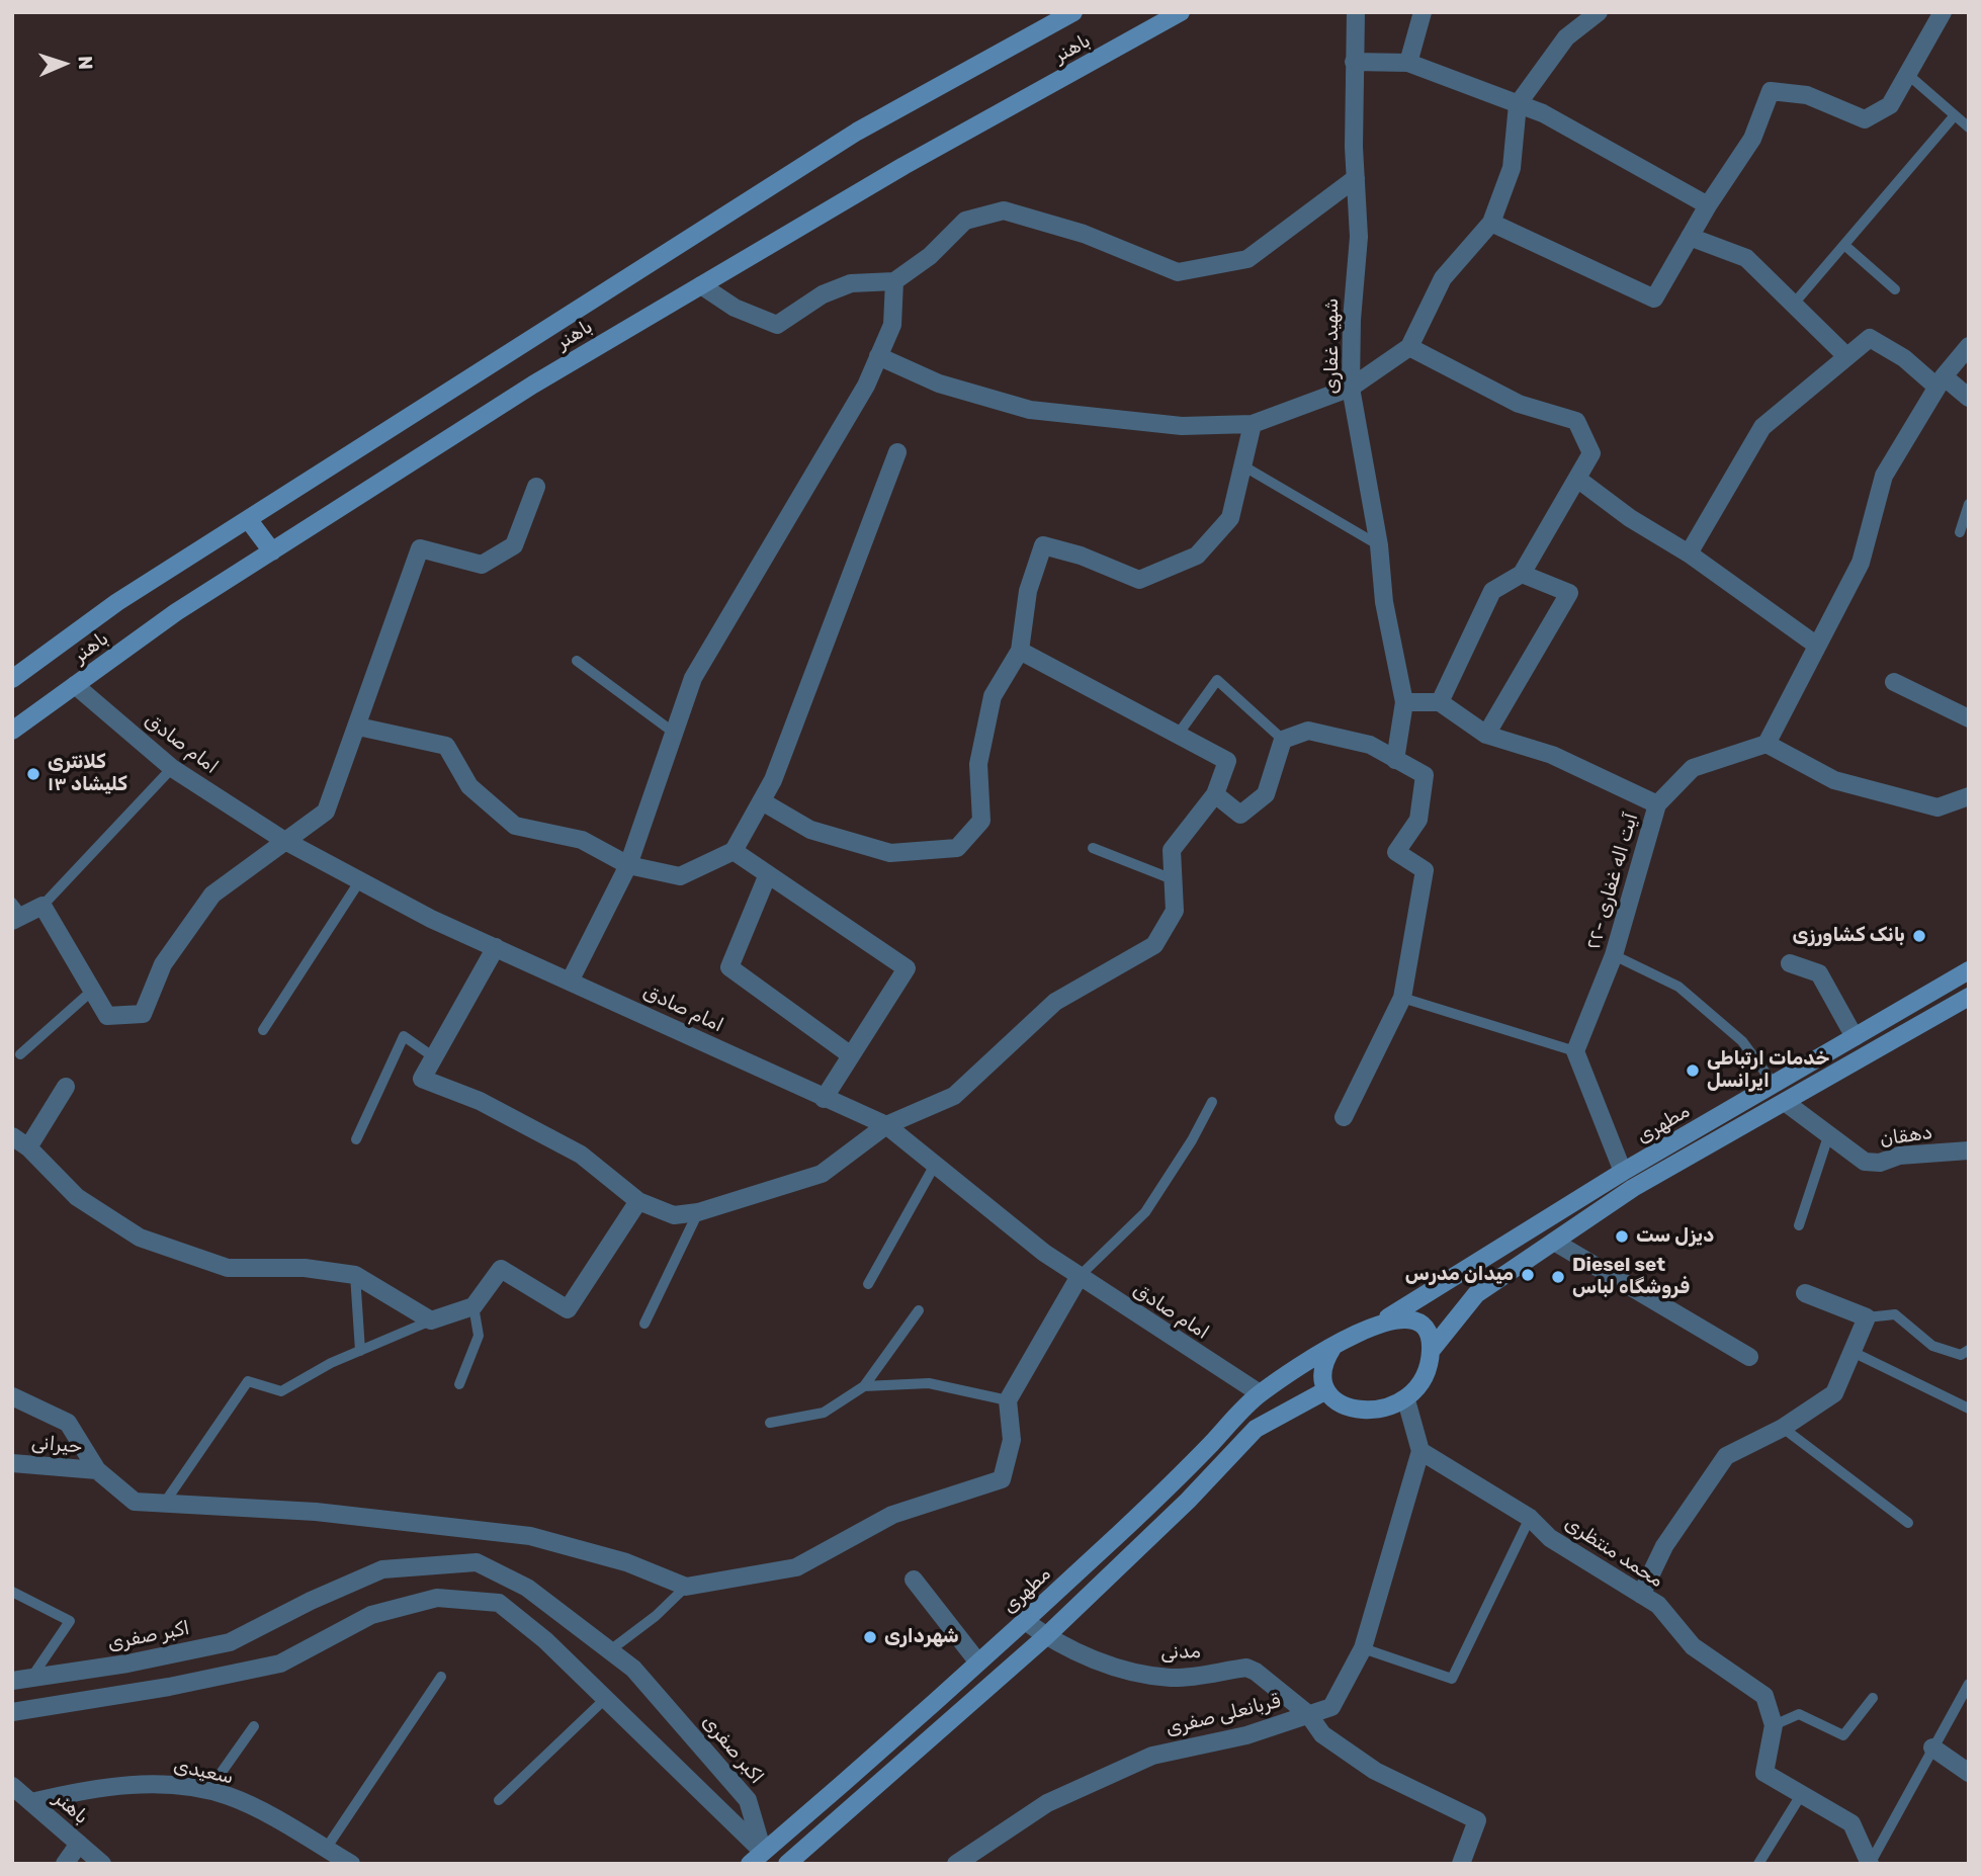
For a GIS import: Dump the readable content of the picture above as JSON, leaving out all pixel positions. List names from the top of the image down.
{
  "streets": {
    "main road": ["باهنر", "مطهری"],
    "street": [
      "شهید غفاری",
      "امام صادق",
      "۲۲- آیت اله غفاری",
      "دهقان",
      "حیرانی",
      "محمد منتظری",
      "اکبر صفری",
      "مدنی",
      "قربانعلی صفری",
      "سعیدی"
    ]
  },
  "crossings": [
    ["باهنر", "امام صادق"],
    ["باهنر", "سعیدی"],
    ["امام صادق", "مطهری"],
    ["مطهری", "دهقان"],
    ["مطهری", "اکبر صفری"],
    ["مطهری", "مدنی"],
    ["محمد منتظری", "قربانعلی صفری"],
    ["مدنی", "قربانعلی صفری"]
  ],
  "places": [
    "کلانتری ۱۳ کلیشاد",
    "بانک کشاورزی",
    "خدمات ارتباطی ایرانسل",
    "دیزل ست",
    "میدان مدرس",
    "Diesel set فروشگاه لباس",
    "شهرداری"
  ],
  "north": "right"
}
